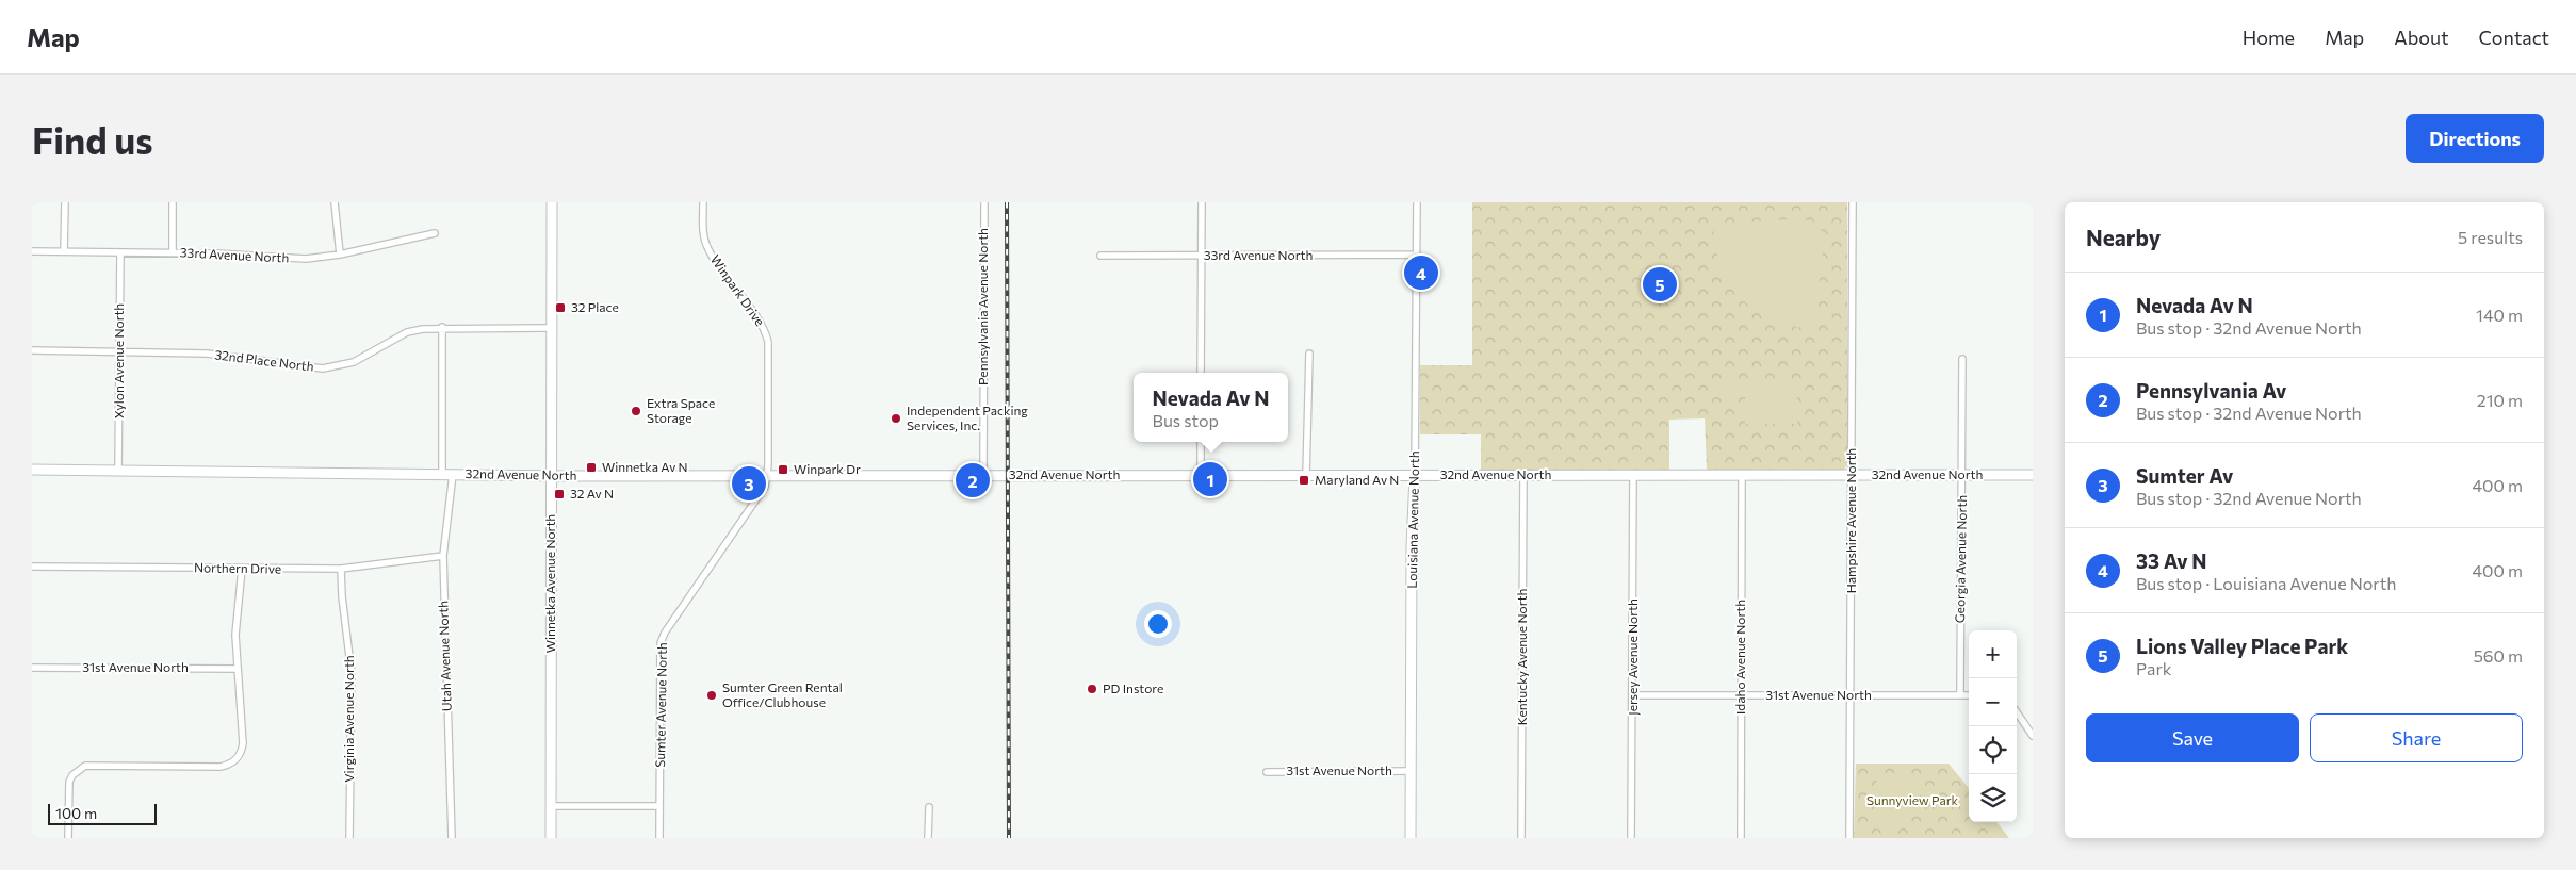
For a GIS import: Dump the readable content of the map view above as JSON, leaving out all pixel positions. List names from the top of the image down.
{
  "streets": {
    "street": [
      "33rd Avenue North",
      "Winpark Drive",
      "Pennsylvania Avenue North",
      "Xylon Avenue North",
      "32nd Place North",
      "32nd Avenue North",
      "Louisiana Avenue North",
      "Hampshire Avenue North",
      "Georgia Avenue North",
      "Northern Drive",
      "Winnetka Avenue North",
      "Utah Avenue North",
      "Kentucky Avenue North",
      "Jersey Avenue North",
      "Idaho Avenue North",
      "31st Avenue North",
      "Sumter Avenue North",
      "Virginia Avenue North"
    ]
  },
  "crossings": [
    ["33rd Avenue North", "Xylon Avenue North"],
    ["33rd Avenue North", "Louisiana Avenue North"],
    ["Winpark Drive", "32nd Avenue North"],
    ["Winpark Drive", "Sumter Avenue North"],
    ["Pennsylvania Avenue North", "32nd Avenue North"],
    ["Xylon Avenue North", "32nd Place North"],
    ["Xylon Avenue North", "32nd Avenue North"],
    ["32nd Place North", "Winnetka Avenue North"],
    ["32nd Avenue North", "Louisiana Avenue North"],
    ["32nd Avenue North", "Hampshire Avenue North"],
    ["32nd Avenue North", "Georgia Avenue North"],
    ["32nd Avenue North", "Winnetka Avenue North"],
    ["32nd Avenue North", "Utah Avenue North"],
    ["32nd Avenue North", "Kentucky Avenue North"],
    ["32nd Avenue North", "Jersey Avenue North"],
    ["32nd Avenue North", "Idaho Avenue North"],
    ["32nd Avenue North", "Sumter Avenue North"],
    ["Louisiana Avenue North", "31st Avenue North"],
    ["Hampshire Avenue North", "31st Avenue North"],
    ["Georgia Avenue North", "31st Avenue North"],
    ["Northern Drive", "Utah Avenue North"],
    ["Northern Drive", "Virginia Avenue North"],
    ["Jersey Avenue North", "31st Avenue North"],
    ["Idaho Avenue North", "31st Avenue North"]
  ],
  "parks": ["Sunnyview Park"],
  "places": {
    "transit": [
      "32 Place",
      "Winnetka Av N",
      "Winpark Dr",
      "Maryland Av N",
      "32 Av N"
    ],
    "other": [
      "Extra Space Storage",
      "Independent Packing Services, Inc.",
      "PD Instore",
      "Sumter Green Rental Office/Clubhouse"
    ]
  },
  "scale_bar": "100 m",
  "page": {
    "header": "Map",
    "nav": [
      "Home",
      "Map",
      "About",
      "Contact"
    ],
    "buttons": [
      "Directions",
      ["Save", "Share"]
    ],
    "title": "Find us",
    "heading": ["Nearby", "5 results"],
    "pins": [
      "4",
      "5",
      "1",
      "2",
      "3"
    ],
    "list": [
      {
        "mark": "1",
        "name": "Nevada Av N",
        "note": "Bus stop · 32nd Avenue North",
        "value": "140 m"
      },
      {
        "mark": "2",
        "name": "Pennsylvania Av",
        "note": "Bus stop · 32nd Avenue North",
        "value": "210 m"
      },
      {
        "mark": "3",
        "name": "Sumter Av",
        "note": "Bus stop · 32nd Avenue North",
        "value": "400 m"
      },
      {
        "mark": "4",
        "name": "33 Av N",
        "note": "Bus stop · Louisiana Avenue North",
        "value": "400 m"
      },
      {
        "mark": "5",
        "name": "Lions Valley Place Park",
        "note": "Park",
        "value": "560 m"
      }
    ],
    "popup": ["Nevada Av N", "Bus stop"],
    "map_buttons": ["+", "−"],
    "scale": "100 m"
  }
}
